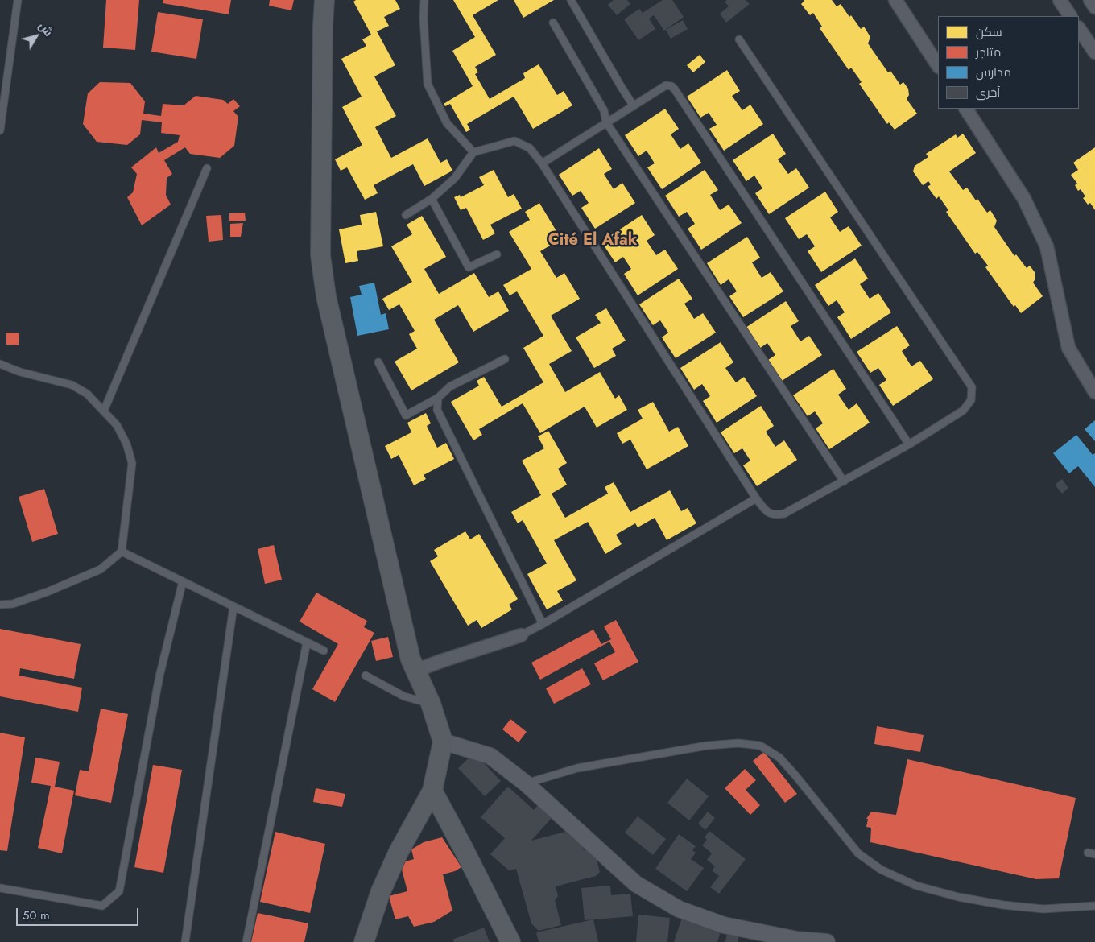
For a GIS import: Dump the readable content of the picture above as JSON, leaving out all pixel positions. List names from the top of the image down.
{
  "districts": ["Cité El Afak"],
  "legend": [
    "سكن",
    "متاجر",
    "مدارس",
    "أخرى"
  ],
  "scale_bar": "50 m",
  "north": "top right"
}
